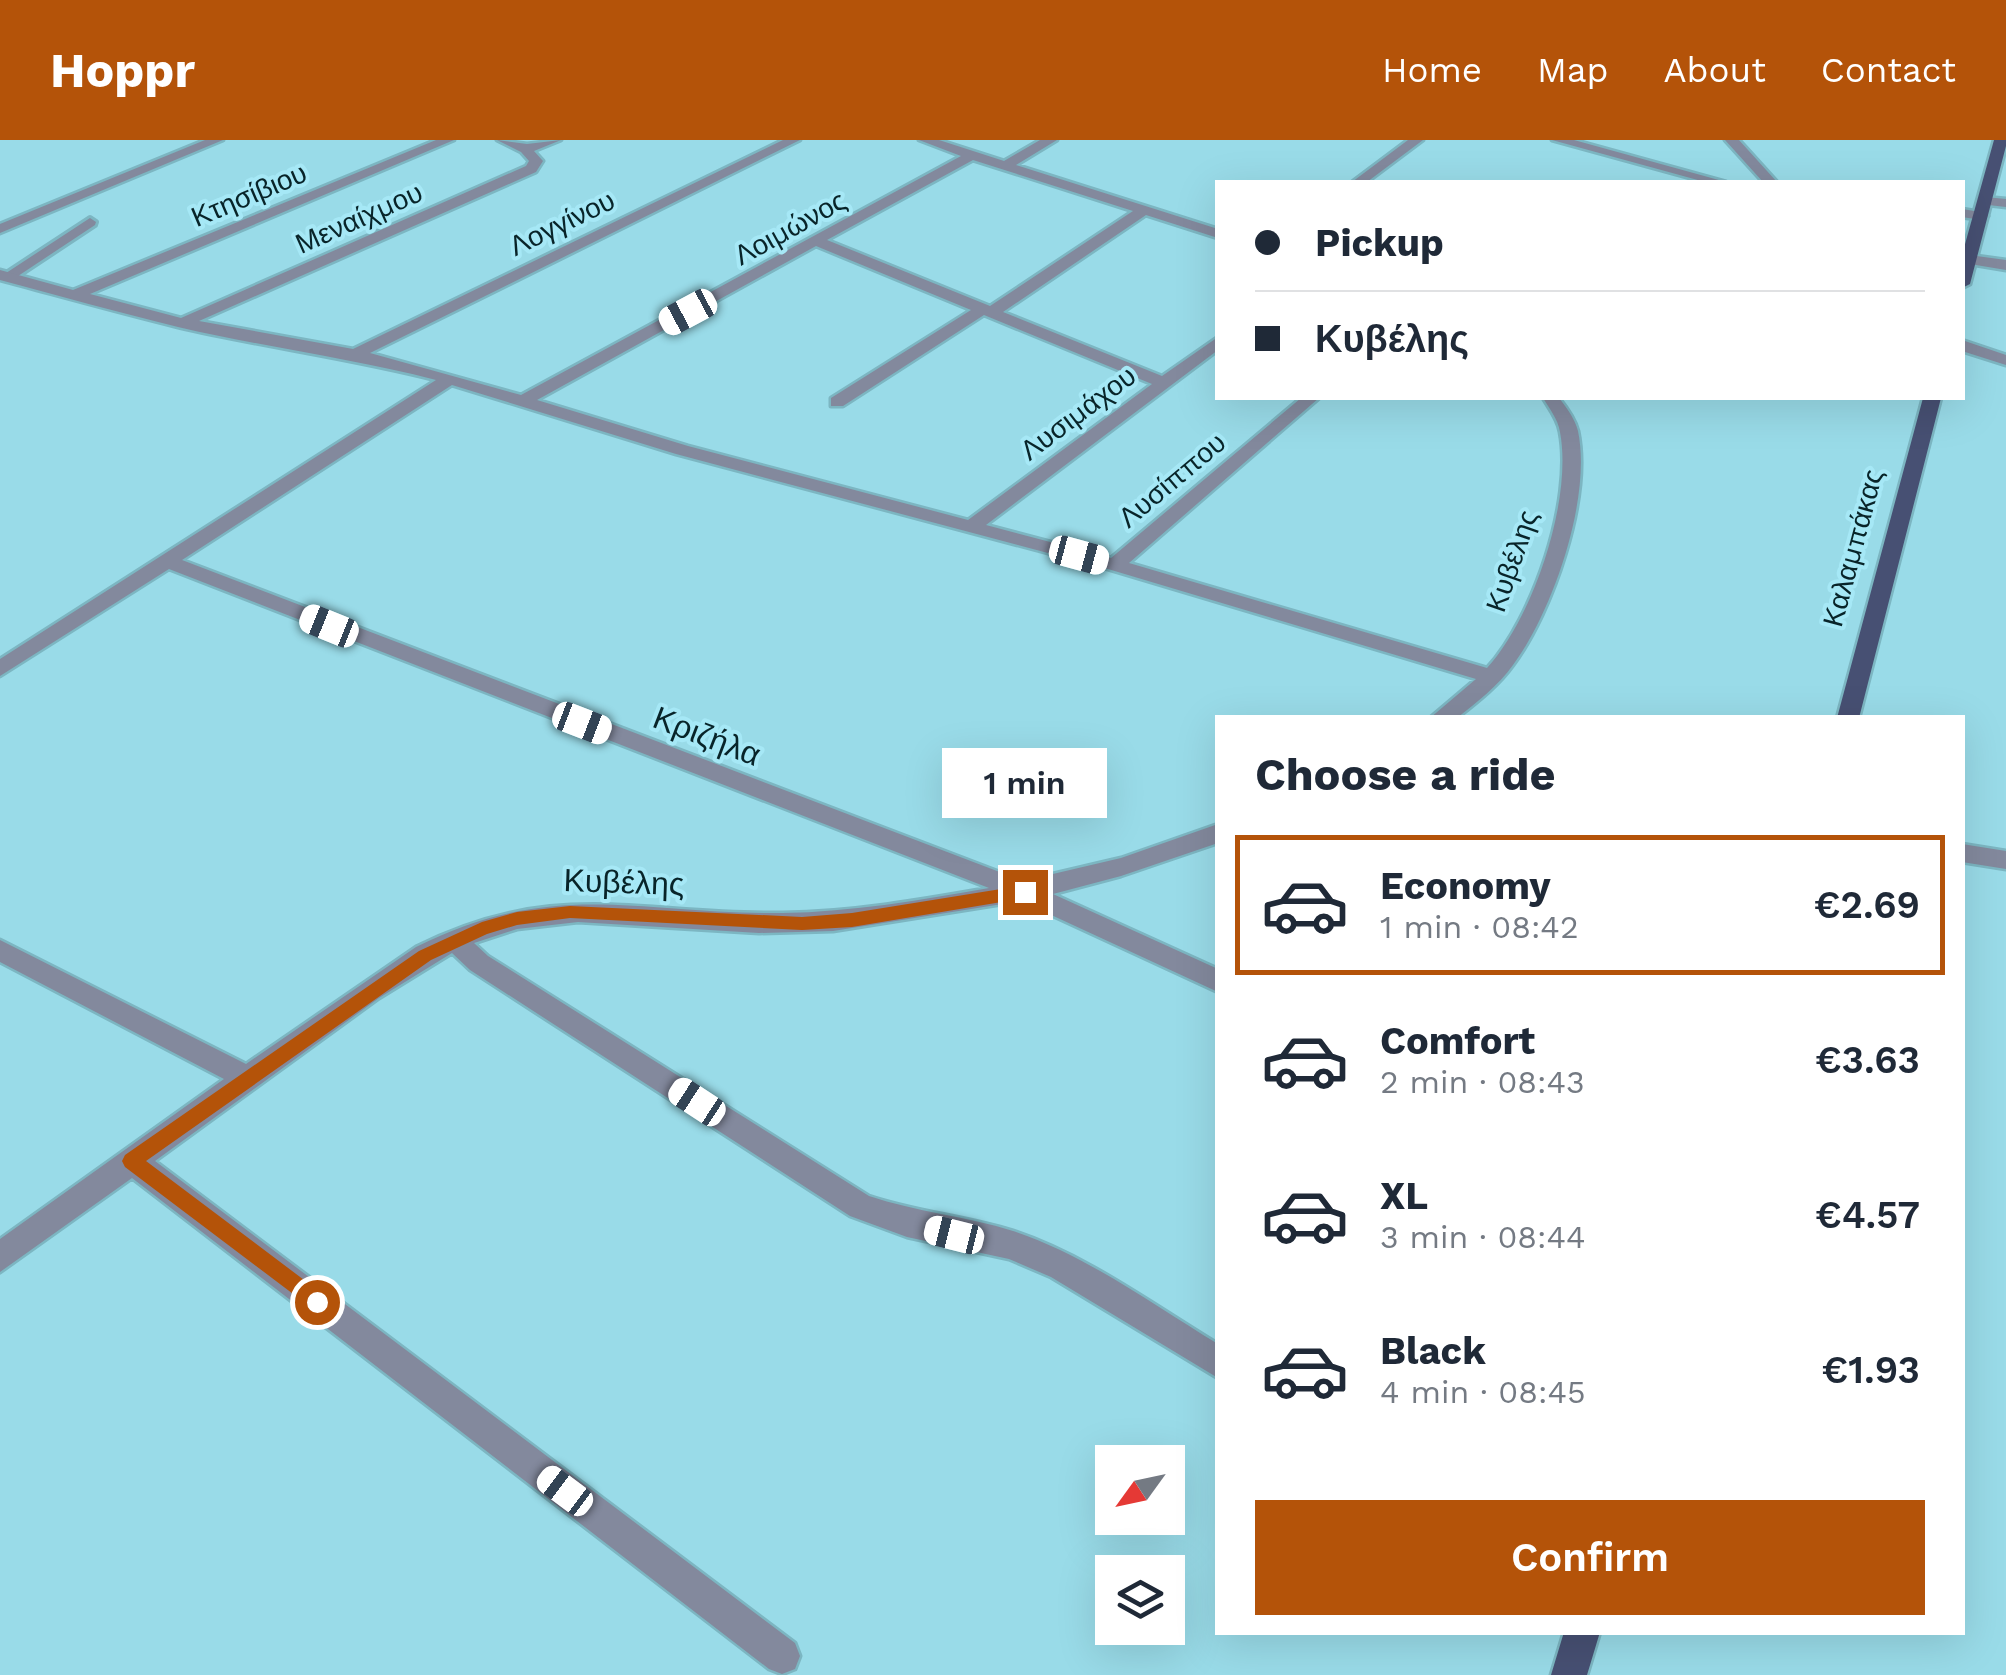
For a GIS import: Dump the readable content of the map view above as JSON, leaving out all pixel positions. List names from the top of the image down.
{
  "streets": {
    "main road": ["Καλαμπάκας"],
    "street": [
      "Κτησίβιου",
      "Μεναίχμου",
      "Λογγίνου",
      "Λοιμώνος",
      "Λυσιμάχου",
      "Λυσίππου",
      "Κυβέλης",
      "Κριζήλα"
    ]
  },
  "crossings": [
    ["Κυβέλης", "Κριζήλα"]
  ],
  "north": "bottom left",
  "page": {
    "header": "Hoppr",
    "nav": [
      "Home",
      "Map",
      "About",
      "Contact"
    ],
    "banner": ["Pickup", "Κυβέλης"],
    "heading": "Choose a ride",
    "bubble": "1 min",
    "list": [
      {
        "name": "Economy",
        "note": "1 min · 08:42",
        "value": "€2.69"
      },
      {
        "name": "Comfort",
        "note": "2 min · 08:43",
        "value": "€3.63"
      },
      {
        "name": "XL",
        "note": "3 min · 08:44",
        "value": "€4.57"
      },
      {
        "name": "Black",
        "note": "4 min · 08:45",
        "value": "€1.93"
      }
    ],
    "buttons": "Confirm"
  }
}
